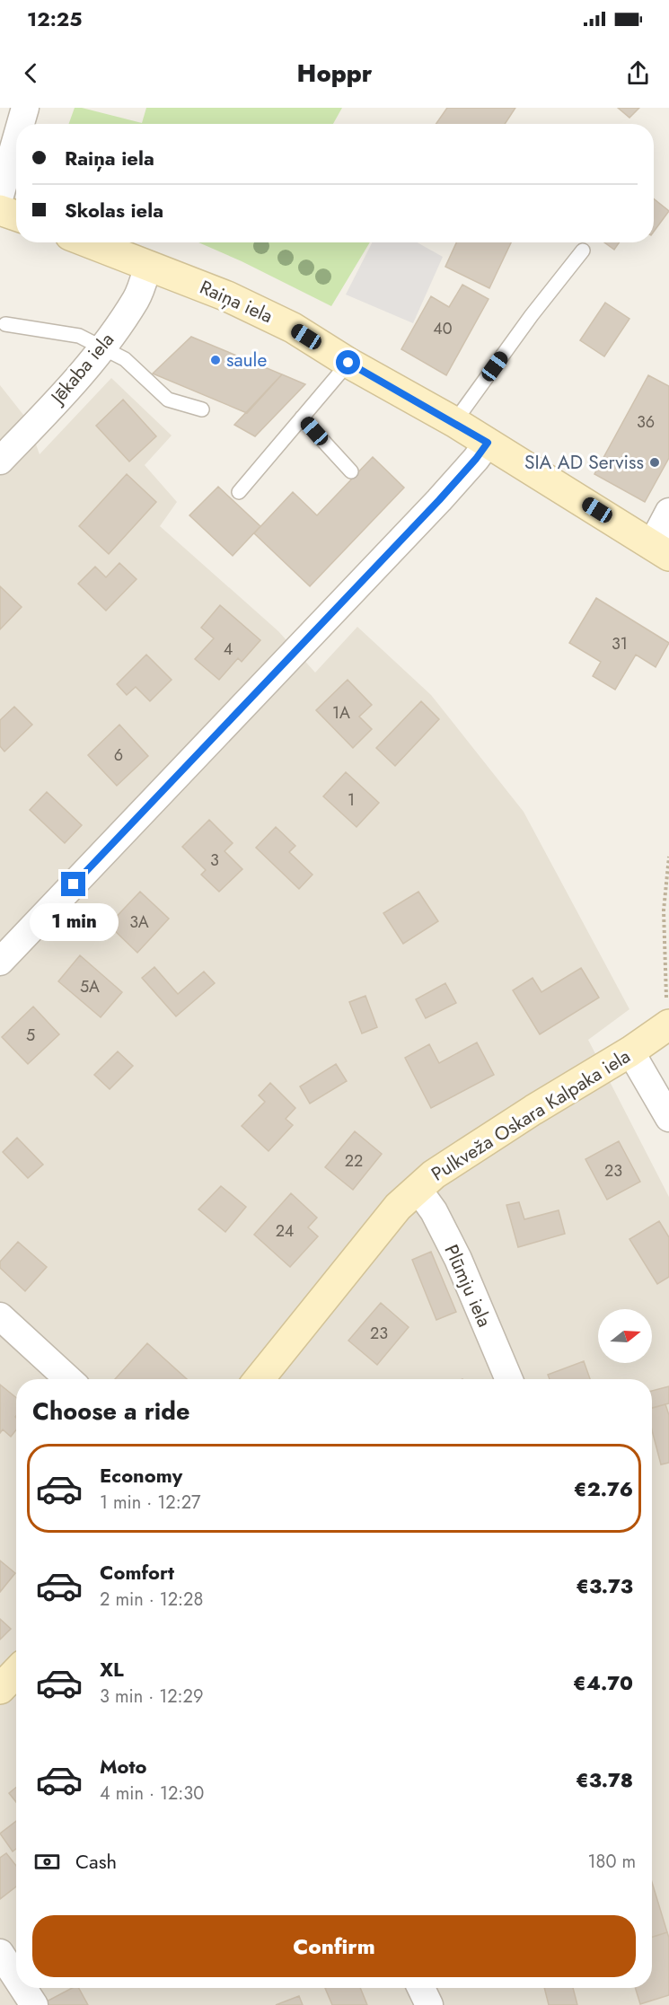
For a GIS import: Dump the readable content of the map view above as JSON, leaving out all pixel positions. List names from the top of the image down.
{
  "streets": {
    "main road": ["Raiņa iela", "Pulkveža Oskara Kalpaka iela"],
    "street": ["Jēkaba iela", "Plūmju iela"]
  },
  "crossings": [
    ["Raiņa iela", "Jēkaba iela"],
    ["Pulkveža Oskara Kalpaka iela", "Plūmju iela"]
  ],
  "places": ["saule", "SIA AD Serviss"],
  "house_numbers": [
    "40",
    "36",
    "31",
    "4",
    "1A",
    "6",
    "1",
    "3",
    "3A",
    "5A",
    "5",
    "22",
    "23",
    "24",
    "23"
  ],
  "north": "right",
  "page": {
    "status": "12:25",
    "header": "Hoppr",
    "banner": ["Raiņa iela", "Skolas iela"],
    "bubble": "1 min",
    "heading": "Choose a ride",
    "list": [
      {
        "name": "Economy",
        "note": "1 min · 12:27",
        "value": "€2.76"
      },
      {
        "name": "Comfort",
        "note": "2 min · 12:28",
        "value": "€3.73"
      },
      {
        "name": "XL",
        "note": "3 min · 12:29",
        "value": "€4.70"
      },
      {
        "name": "Moto",
        "note": "4 min · 12:30",
        "value": "€3.78"
      }
    ],
    "pay": ["Cash", "180 m"],
    "buttons": "Confirm"
  }
}
